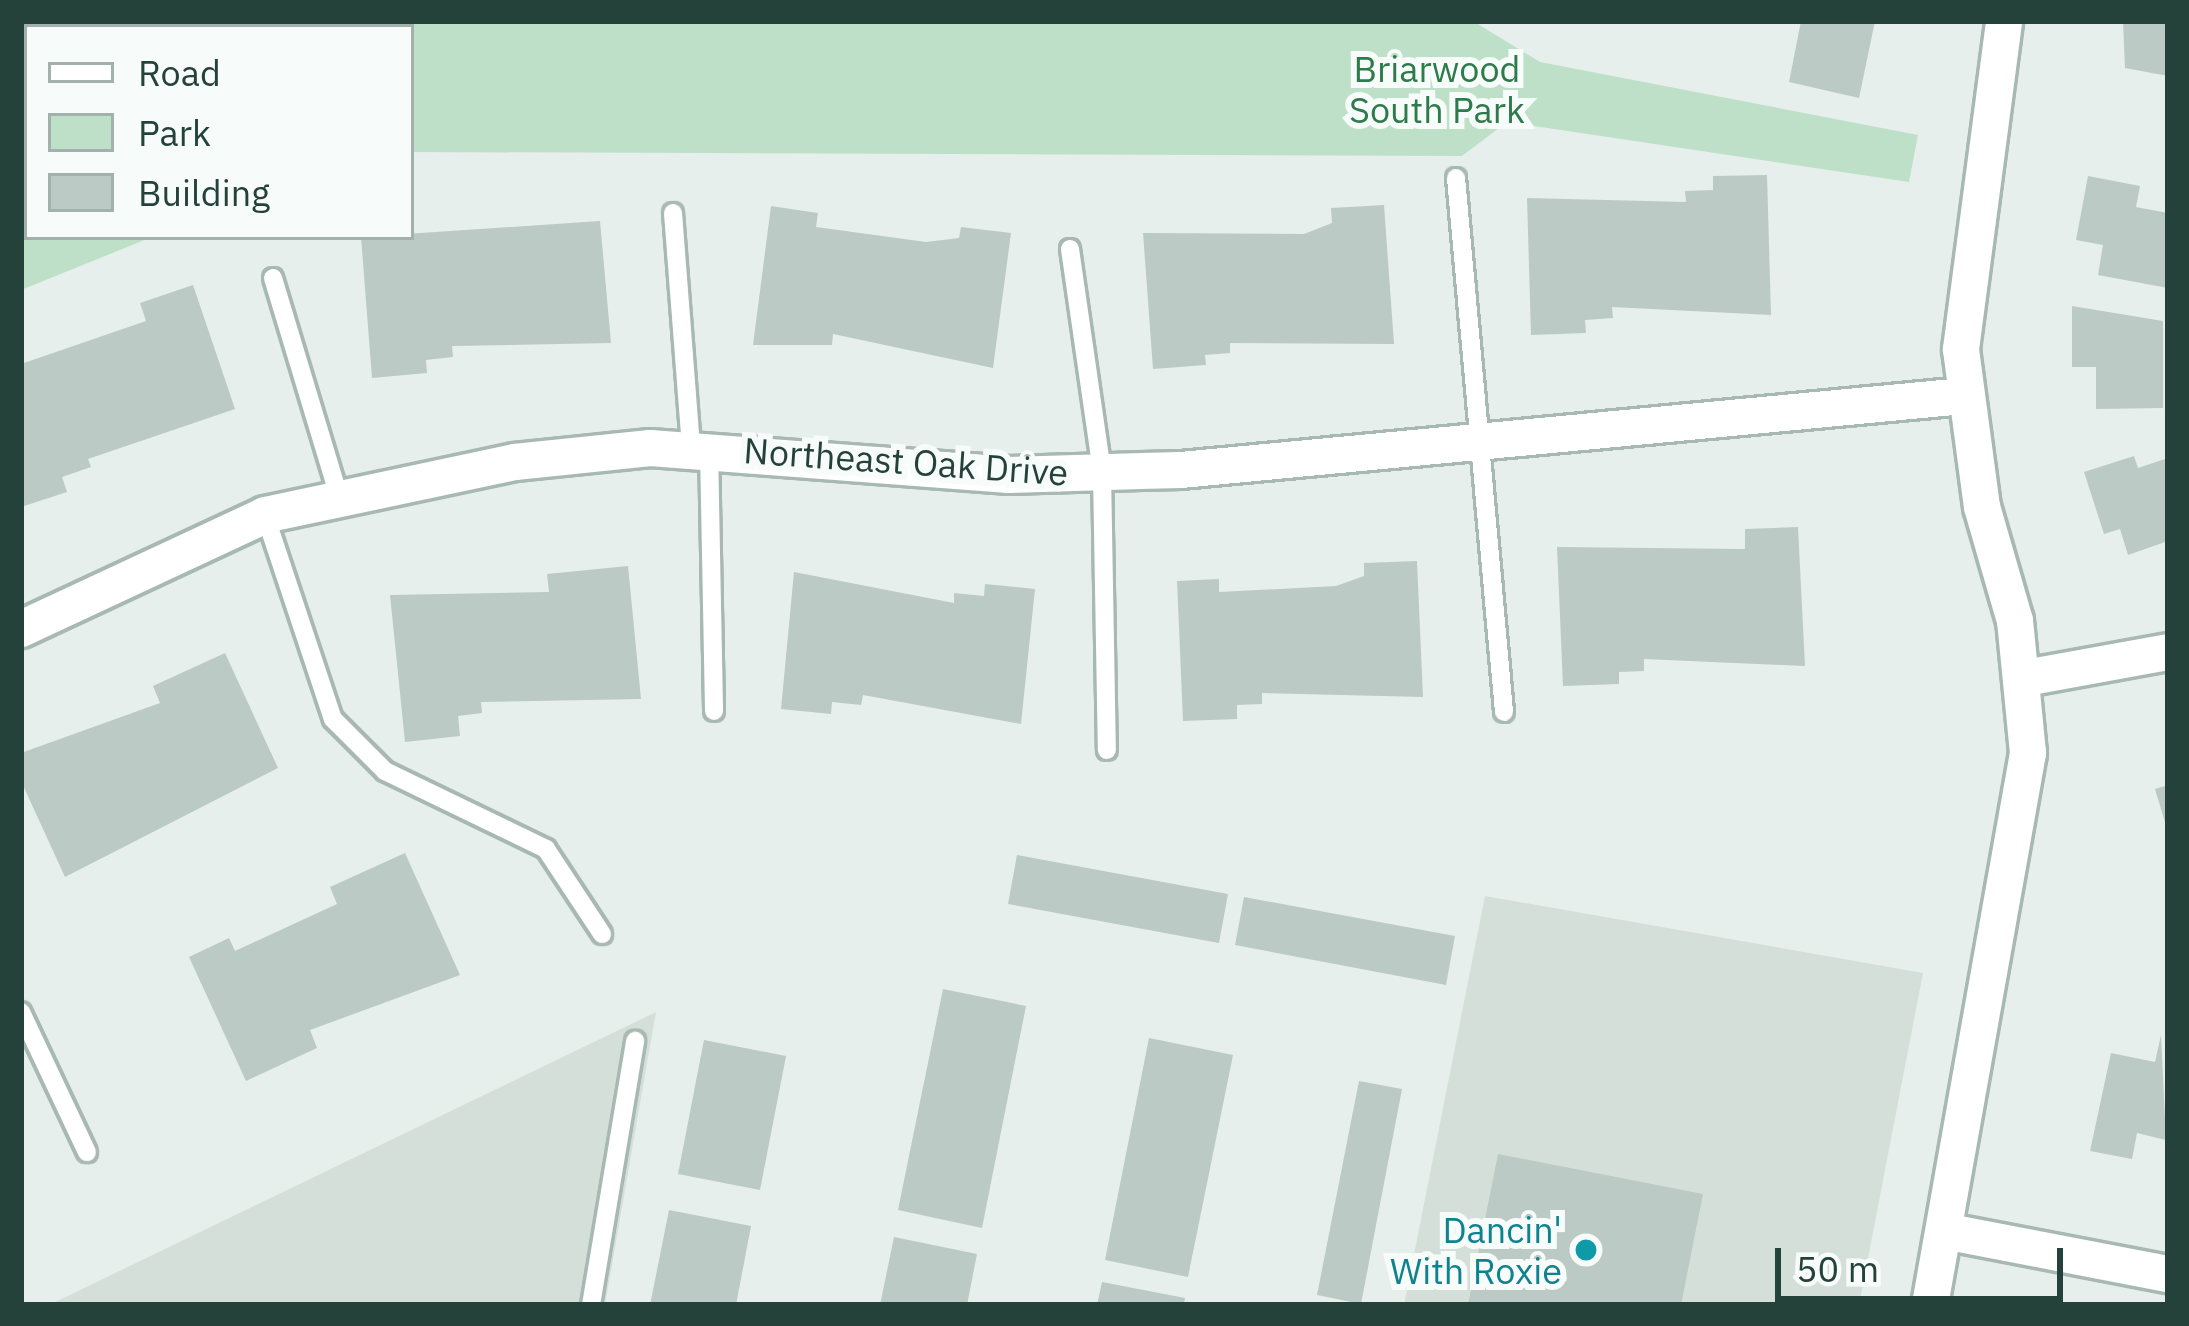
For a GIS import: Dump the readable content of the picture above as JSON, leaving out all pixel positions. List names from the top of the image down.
{
  "streets": {
    "street": ["Northeast Oak Drive"]
  },
  "parks": ["Briarwood South Park"],
  "places": ["Dancin' With Roxie"],
  "legend": ["Road", "Park", "Building"],
  "scale_bar": "50 m"
}
